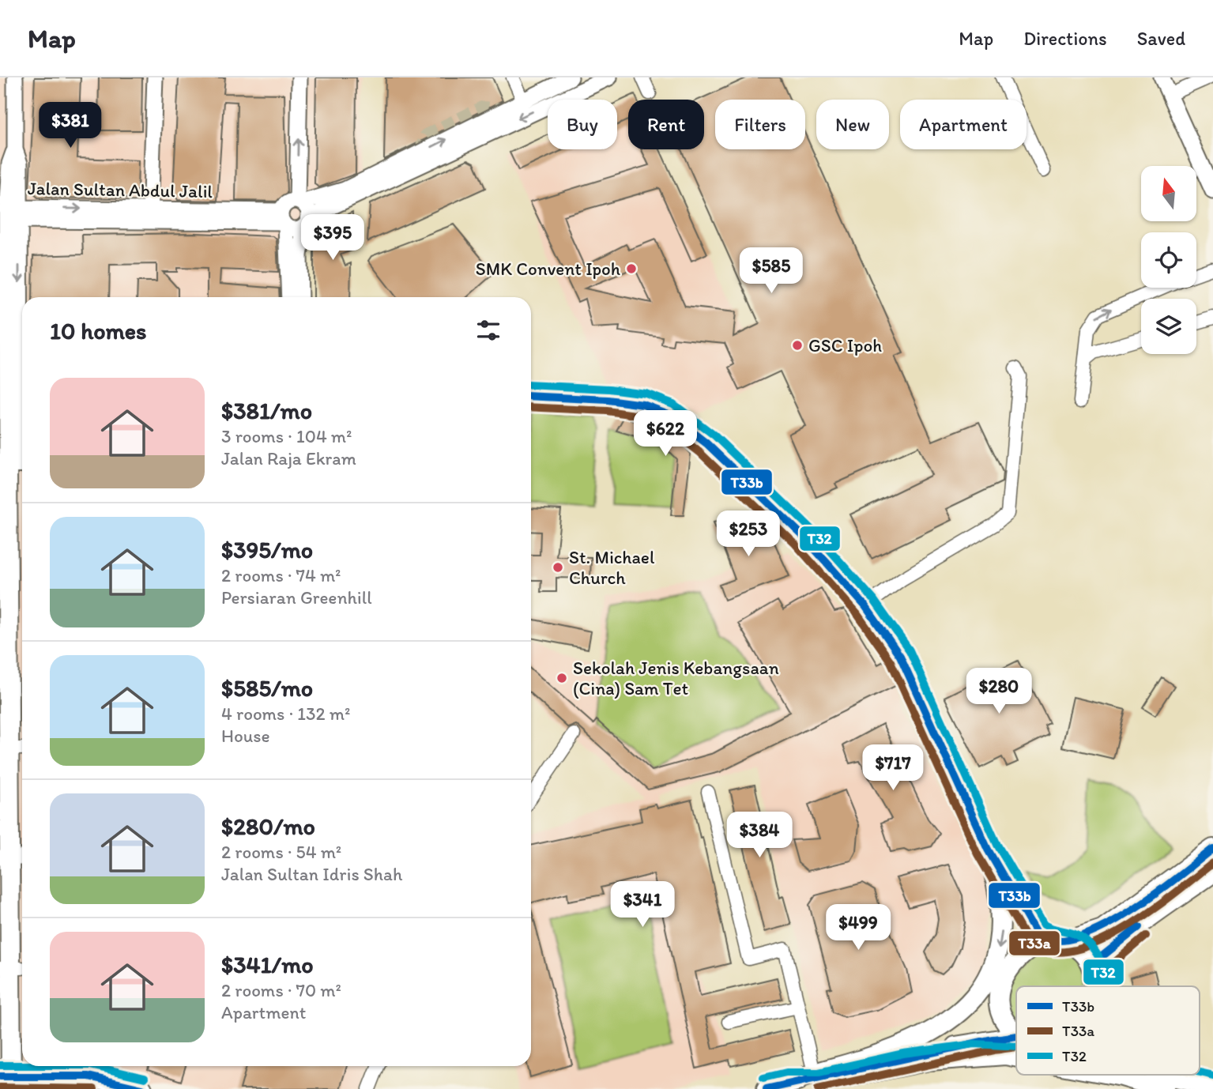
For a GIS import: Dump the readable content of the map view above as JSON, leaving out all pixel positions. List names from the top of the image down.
{
  "streets": {
    "street": ["Jalan Sultan Abdul Jalil"]
  },
  "places": [
    "SMK Convent Ipoh",
    "GSC Ipoh",
    "St. Michael Church",
    "Sekolah Jenis Kebangsaan (Cina) Sam Tet"
  ],
  "lines": ["transit line T32", "transit line T33b", "transit line T33a"],
  "legend": ["T33b", "T33a", "T32"],
  "north": "top",
  "page": {
    "header": "Map",
    "nav": ["Map", "Directions", "Saved"],
    "chip": [
      "Buy",
      "Rent",
      "Filters",
      "New",
      "Apartment"
    ],
    "price": [
      "$381",
      "$395",
      "$585",
      "$622",
      "$253",
      "$280",
      "$717",
      "$384",
      "$341",
      "$499"
    ],
    "heading": "10 homes",
    "list": [
      {
        "name": "$381/mo",
        "note": "3 rooms · 104 m² · Jalan Raja Ekram"
      },
      {
        "name": "$395/mo",
        "note": "2 rooms · 74 m² · Persiaran Greenhill"
      },
      {
        "name": "$585/mo",
        "note": "4 rooms · 132 m² · House"
      },
      {
        "name": "$280/mo",
        "note": "2 rooms · 54 m² · Jalan Sultan Idris Shah"
      },
      {
        "name": "$341/mo",
        "note": "2 rooms · 70 m² · Apartment"
      }
    ]
  }
}
